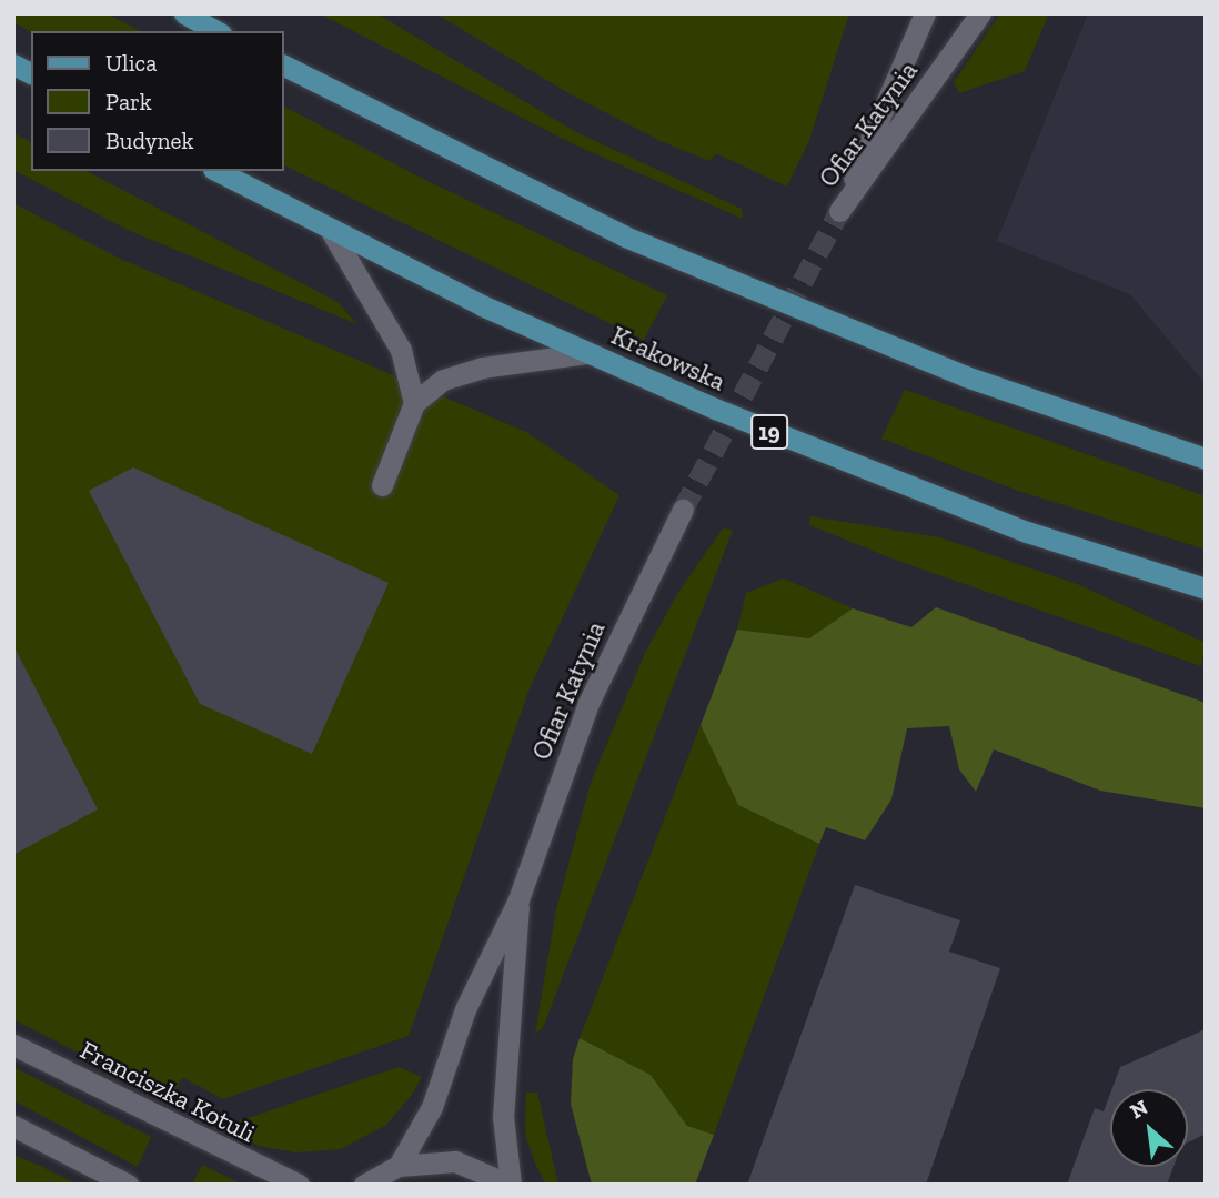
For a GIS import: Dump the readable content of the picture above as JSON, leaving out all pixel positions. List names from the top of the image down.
{
  "streets": {
    "main road": ["Krakowska", "19"],
    "street": ["Ofiar Katynia", "Franciszka Kotuli"]
  },
  "legend": ["Ulica", "Park", "Budynek"],
  "north": "top left"
}
